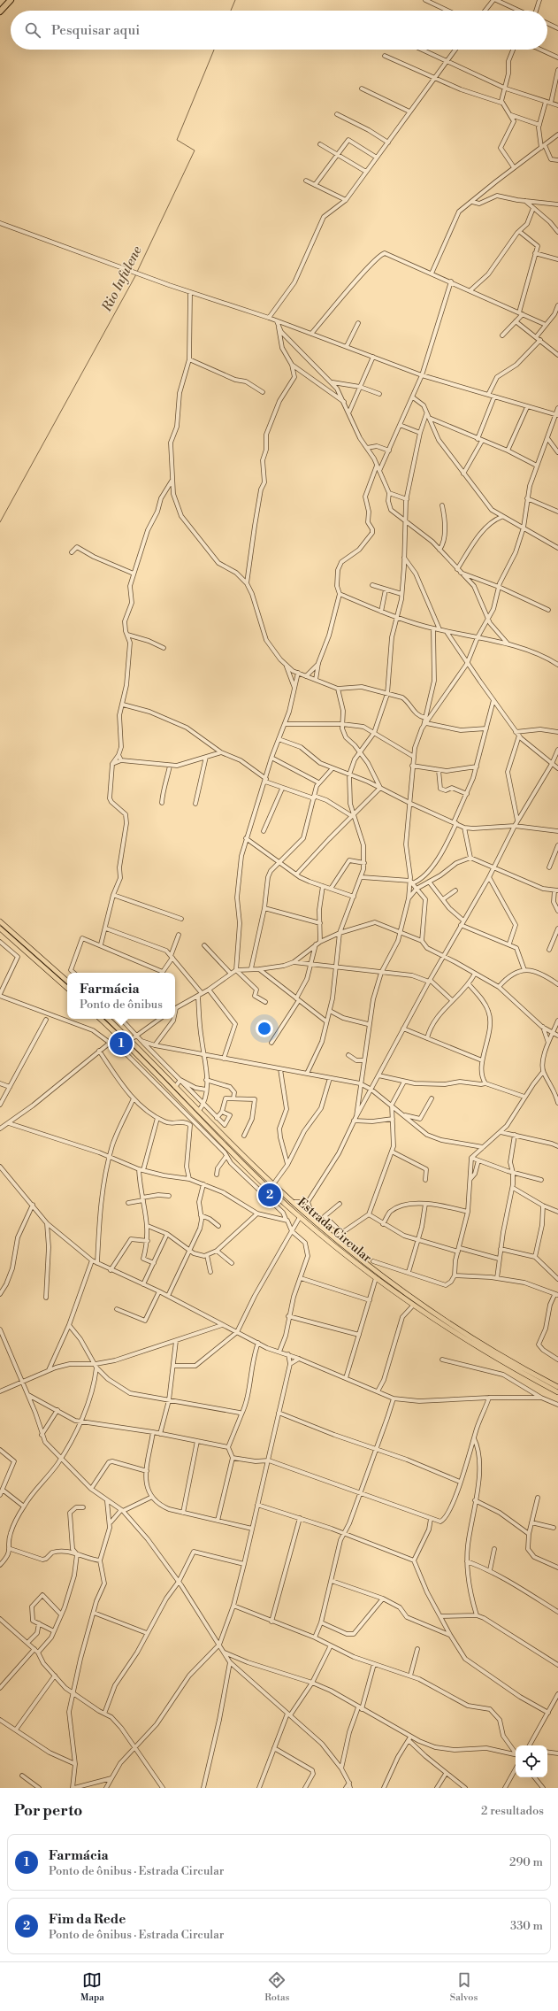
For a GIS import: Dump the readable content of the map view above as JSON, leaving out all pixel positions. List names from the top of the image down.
{
  "streets": {
    "main road": ["Estrada Circular"]
  },
  "water": ["Rio Infulene"],
  "page": {
    "search": "Pesquisar aqui",
    "popup": ["Farmácia", "Ponto de ônibus"],
    "pins": ["1", "2"],
    "heading": ["Por perto", "2 resultados"],
    "list": [
      {
        "mark": "1",
        "name": "Farmácia",
        "note": "Ponto de ônibus · Estrada Circular",
        "value": "290 m"
      },
      {
        "mark": "2",
        "name": "Fim da Rede",
        "note": "Ponto de ônibus · Estrada Circular",
        "value": "330 m"
      }
    ],
    "nav": ["Mapa", "Rotas", "Salvos"]
  }
}
